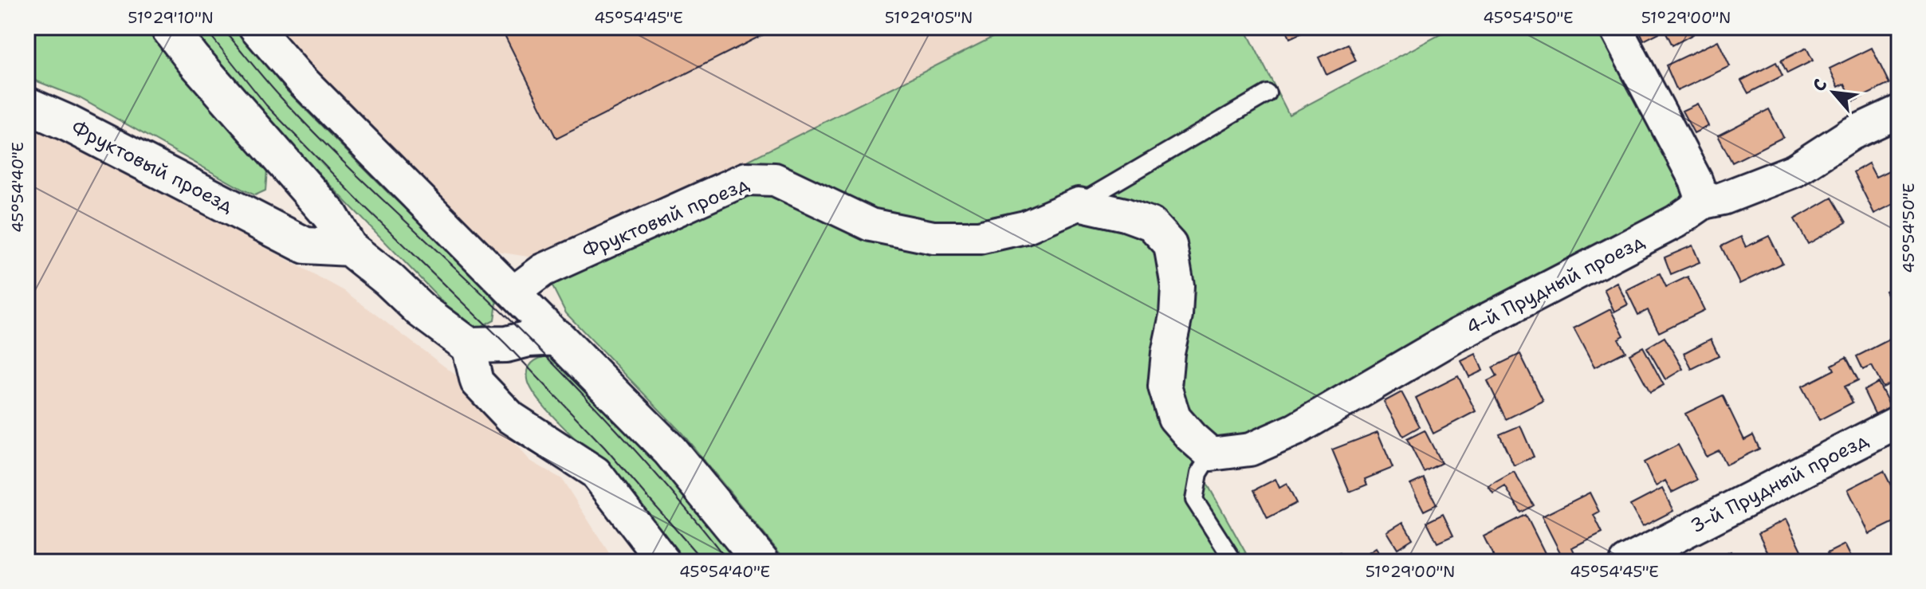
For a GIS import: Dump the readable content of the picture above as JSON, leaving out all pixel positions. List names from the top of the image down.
{
  "streets": {
    "street": ["Фруктовый проезд", "4-й Прудный проезд", "3-й Прудный проезд"]
  },
  "north": "top left",
  "coordinates": [
    "51°29'10\"N",
    "45°54'45\"E",
    "51°29'05\"N",
    "45°54'50\"E",
    "51°29'00\"N",
    "45°54'40\"E"
  ]
}
